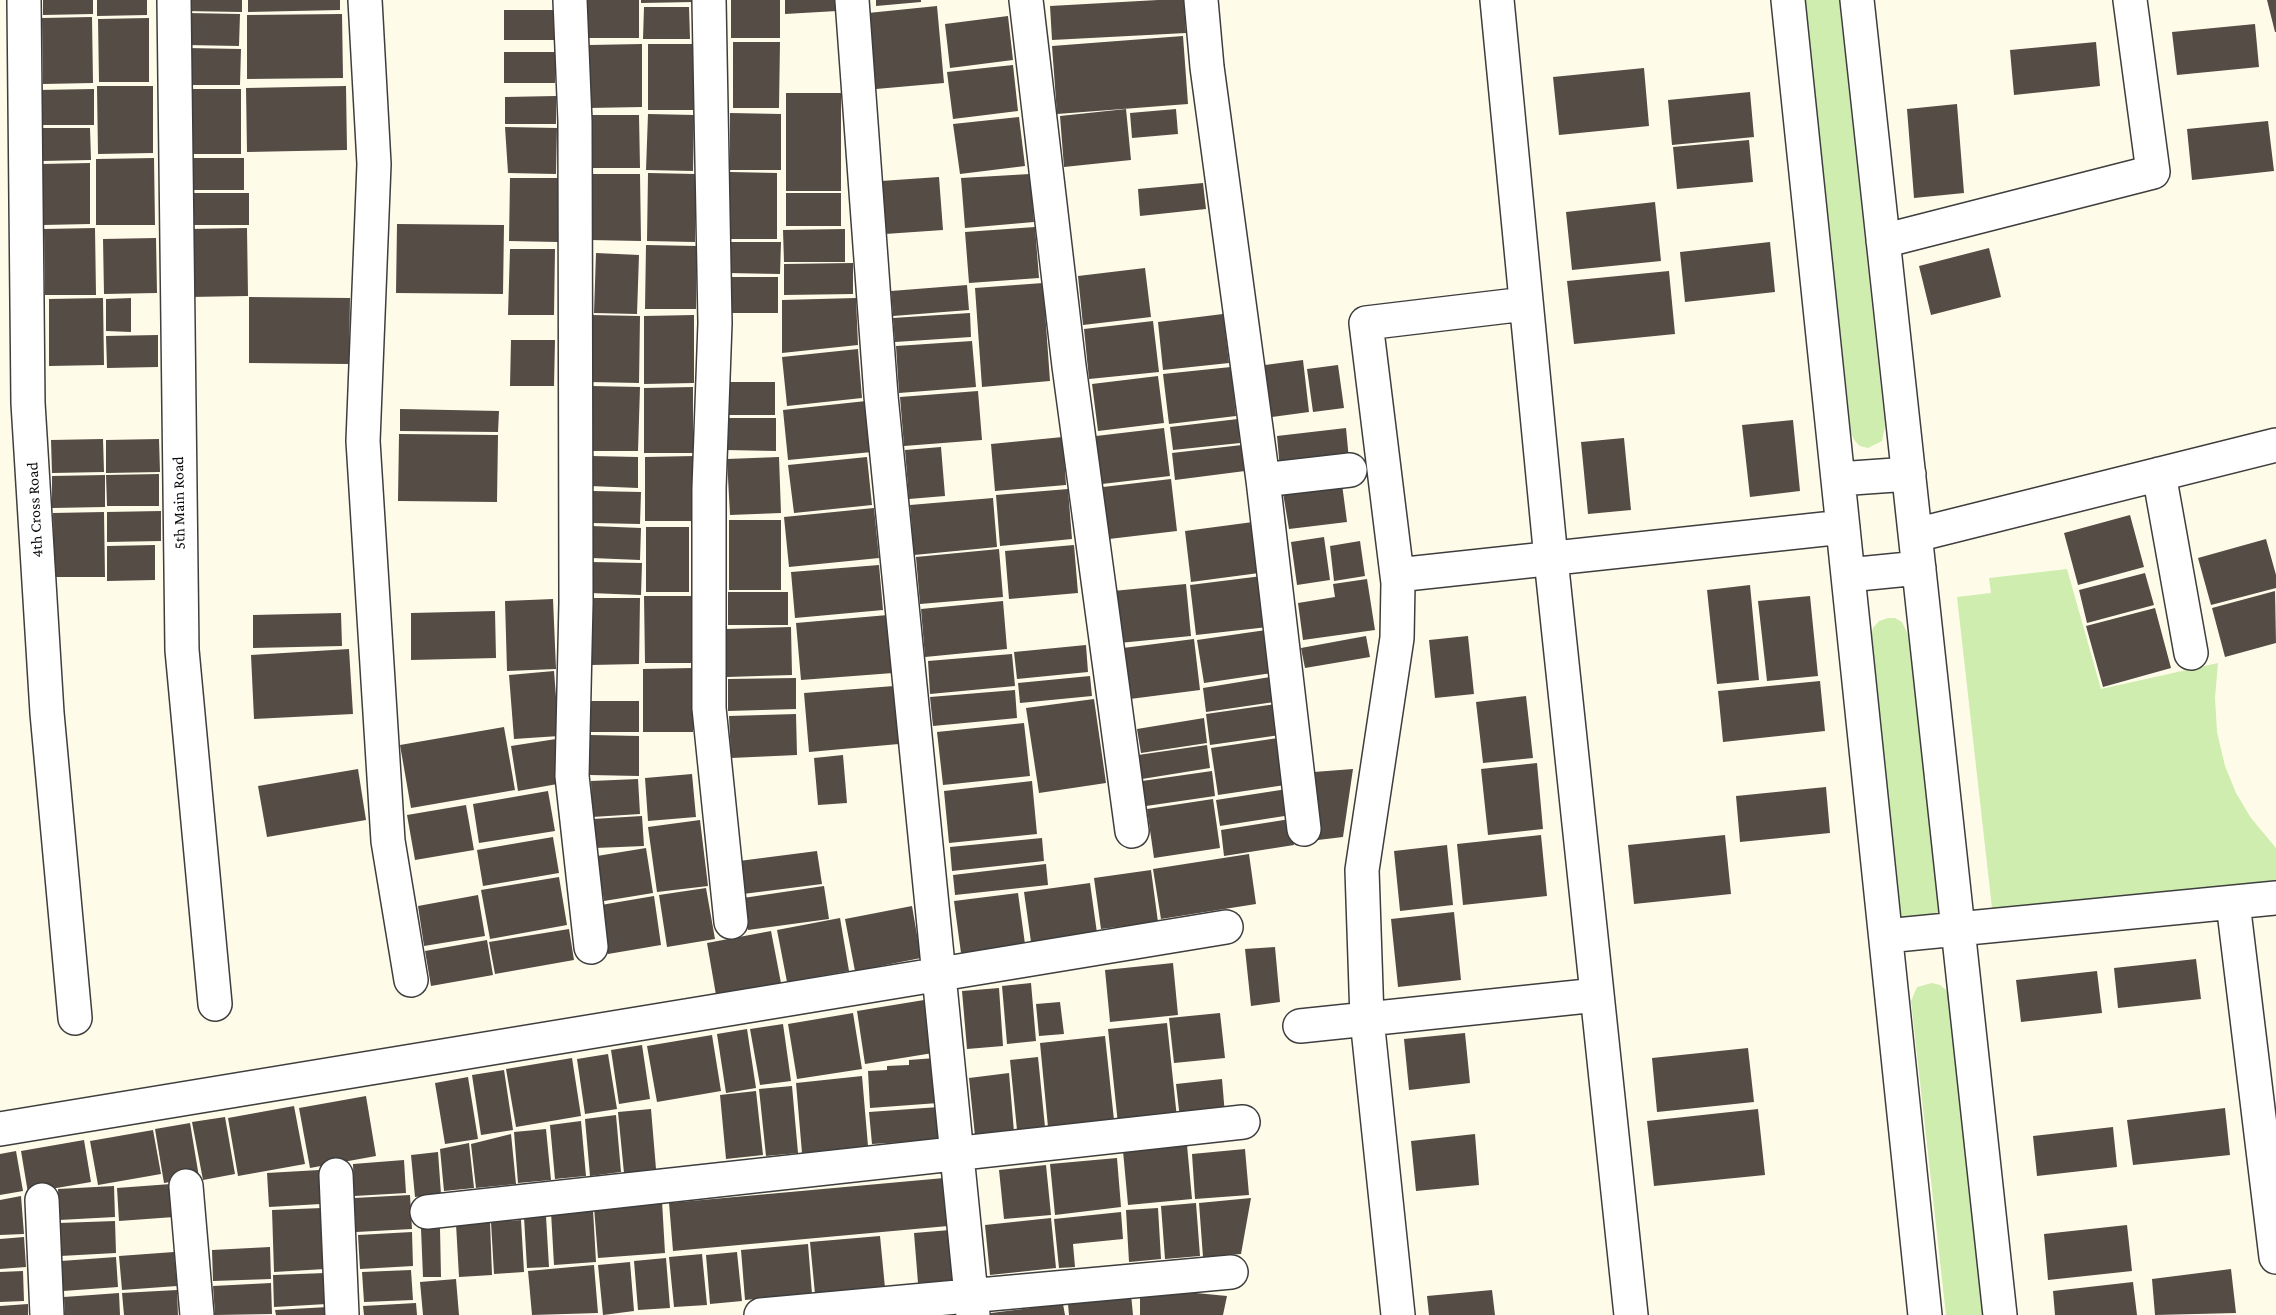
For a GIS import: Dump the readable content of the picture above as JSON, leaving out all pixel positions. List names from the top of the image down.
{
  "streets": {
    "street": ["5th Main Road", "4th Cross Road"]
  }
}
